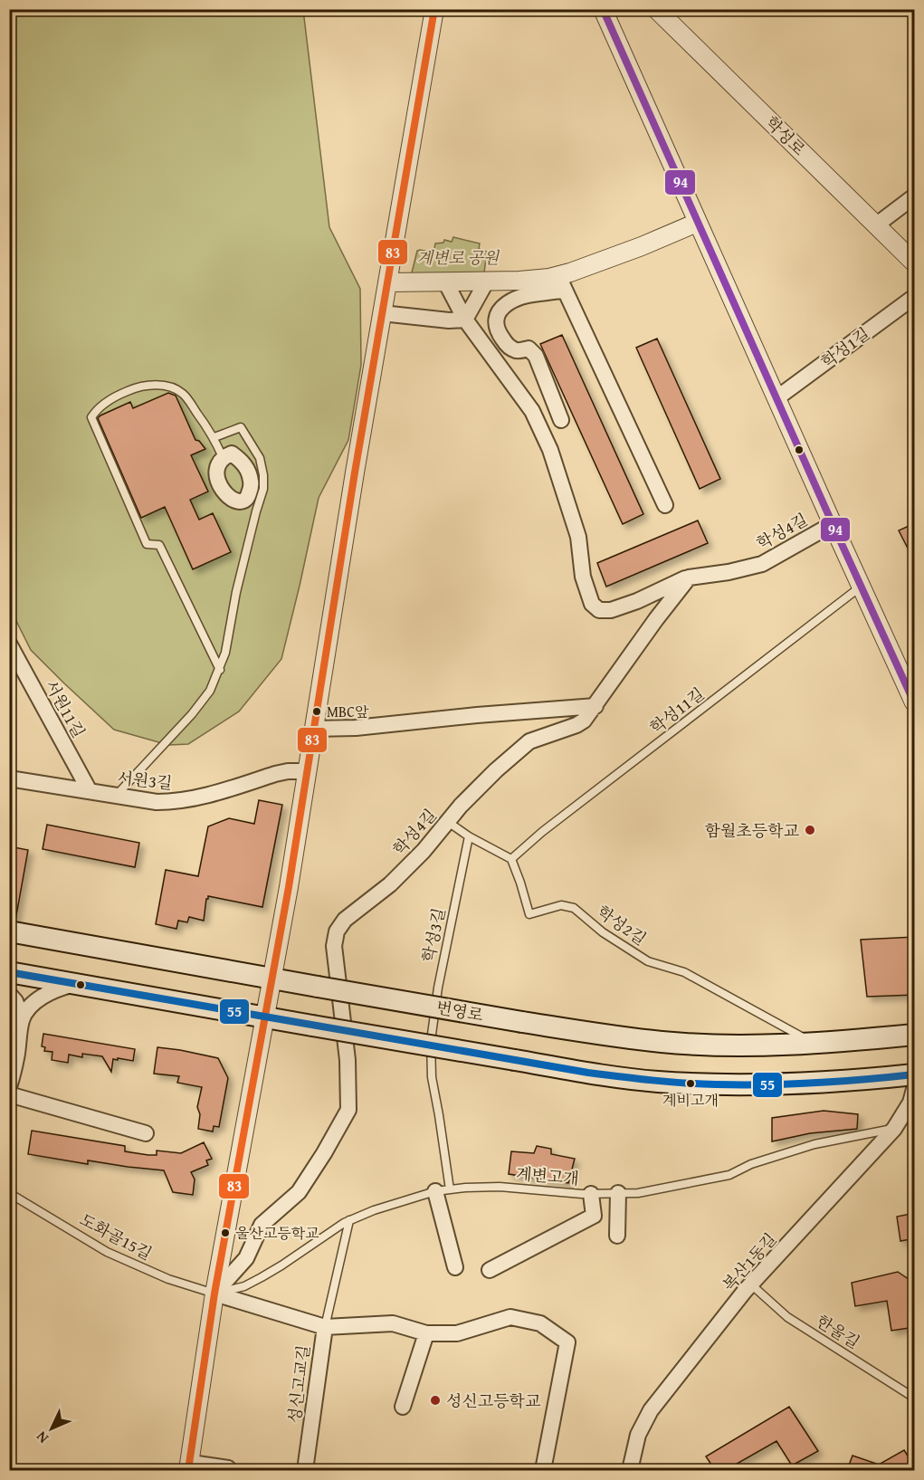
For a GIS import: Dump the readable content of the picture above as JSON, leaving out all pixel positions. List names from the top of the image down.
{
  "streets": {
    "main road": ["번영로"],
    "street": [
      "학성로",
      "학성1길",
      "학성4길",
      "서원11길",
      "서원3길",
      "복산1동길",
      "성신고교길"
    ],
    "lane": [
      "학성11길",
      "학성2길",
      "학성3길",
      "계변고개",
      "도화골15길",
      "한울길"
    ]
  },
  "crossings": [
    ["학성4길", "계변고개"],
    ["학성4길", "도화골15길"],
    ["서원11길", "서원3길"],
    ["학성11길", "학성2길"],
    ["학성2길", "번영로"],
    ["학성3길", "계변고개"],
    ["계변고개", "도화골15길"],
    ["계변고개", "복산1동길"],
    ["복산1동길", "한울길"]
  ],
  "parks": ["계변로 공원"],
  "places": [
    "MBC앞",
    "함월초등학교",
    "계비고개",
    "울산고등학교",
    "성신고등학교"
  ],
  "lines": ["transit line 94", "transit line 83", "transit line 55"],
  "north": "bottom left"
}
